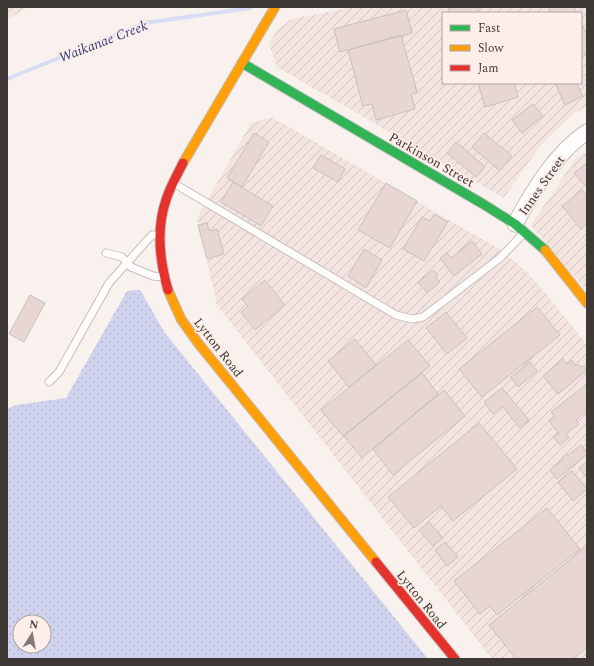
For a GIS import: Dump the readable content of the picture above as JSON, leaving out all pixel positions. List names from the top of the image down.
{
  "streets": {
    "main road": ["Parkinson Street", "Lytton Road"],
    "street": ["Innes Street"]
  },
  "crossings": [
    ["Parkinson Street", "Innes Street"],
    ["Parkinson Street", "Lytton Road"]
  ],
  "water": ["Waikanae Creek"],
  "legend": ["Fast", "Slow", "Jam"],
  "north": "top"
}
